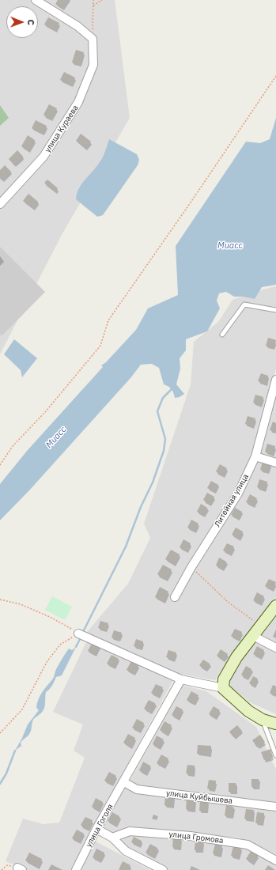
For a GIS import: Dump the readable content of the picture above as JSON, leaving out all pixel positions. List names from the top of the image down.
{
  "streets": {
    "street": [
      "улица Кураева",
      "Литейная улица",
      "улица Куйбышева",
      "улица Гоголя",
      "улица Громова"
    ]
  },
  "crossings": [
    ["улица Куйбышева", "улица Гоголя"]
  ],
  "water": ["Миасс"],
  "north": "right"
}
